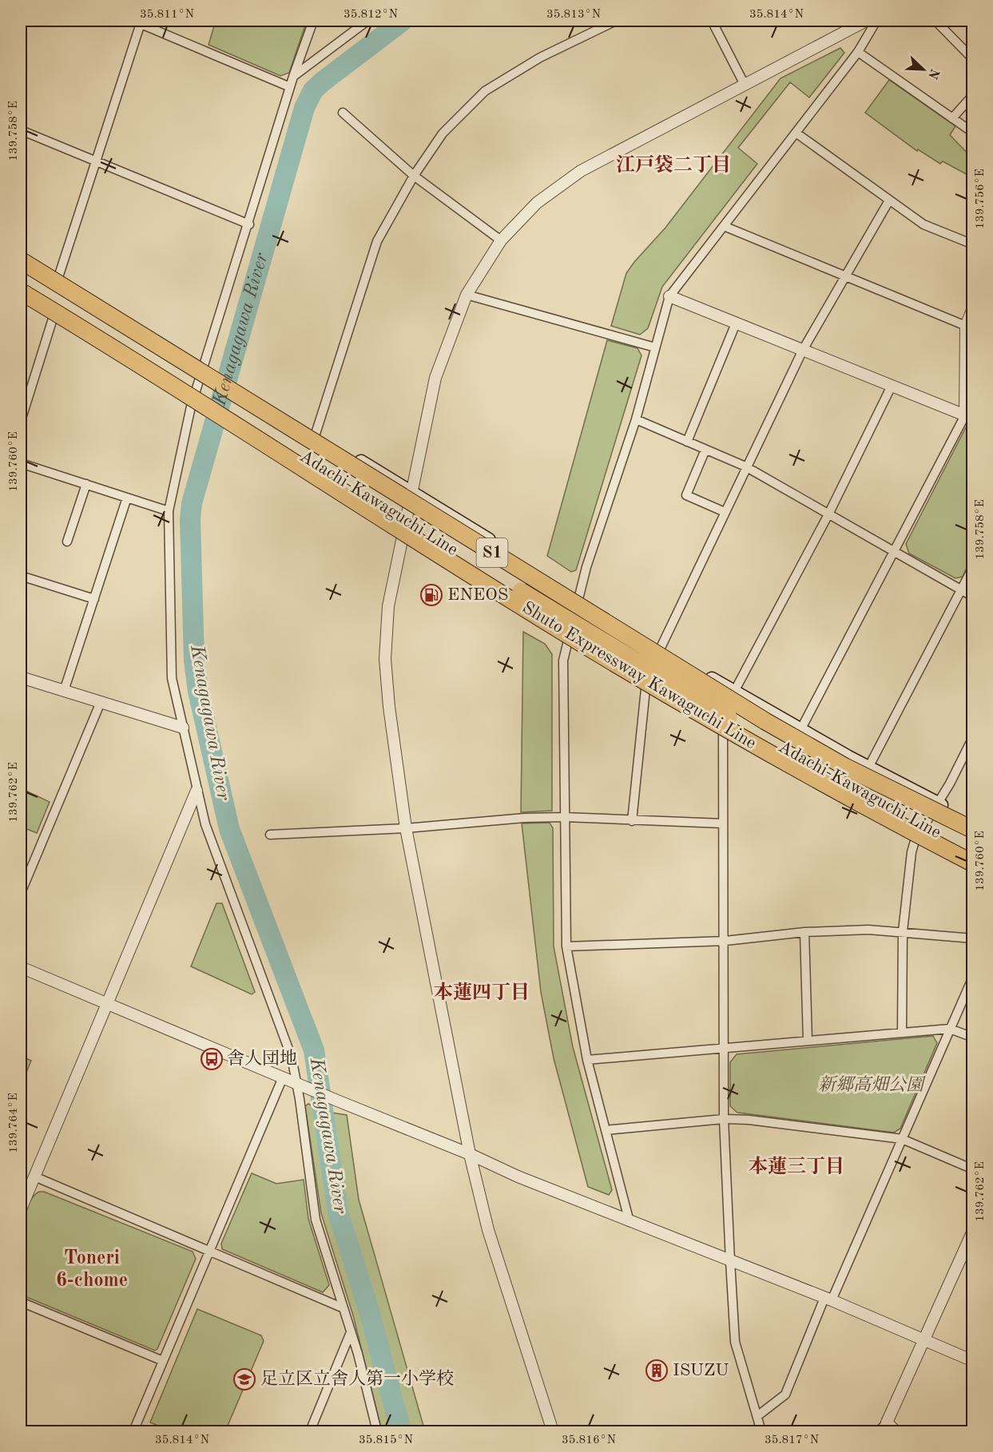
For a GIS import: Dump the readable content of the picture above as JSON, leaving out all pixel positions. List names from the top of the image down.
{
  "streets": {
    "highway": ["S1", "Shuto Expressway Kawaguchi Line"],
    "main road": ["Adachi-Kawaguchi Line"]
  },
  "districts": [
    "江戸袋二丁目",
    "本蓮四丁目",
    "本蓮三丁目",
    "Toneri 6-chome"
  ],
  "water": ["Kenagagawa River"],
  "parks": ["新郷高畑公園"],
  "places": {
    "fuel station": ["ENEOS"],
    "bus stop": ["舎人団地"],
    "building": ["ISUZU"],
    "school or university": ["足立区立舎人第一小学校"]
  },
  "north": "bottom right",
  "coordinates": [
    "35.811°N",
    "35.812°N",
    "35.813°N",
    "35.814°N",
    "139.758°E",
    "139.756°E",
    "139.760°E",
    "139.762°E",
    "139.764°E",
    "35.815°N",
    "35.816°N",
    "35.817°N"
  ]
}
